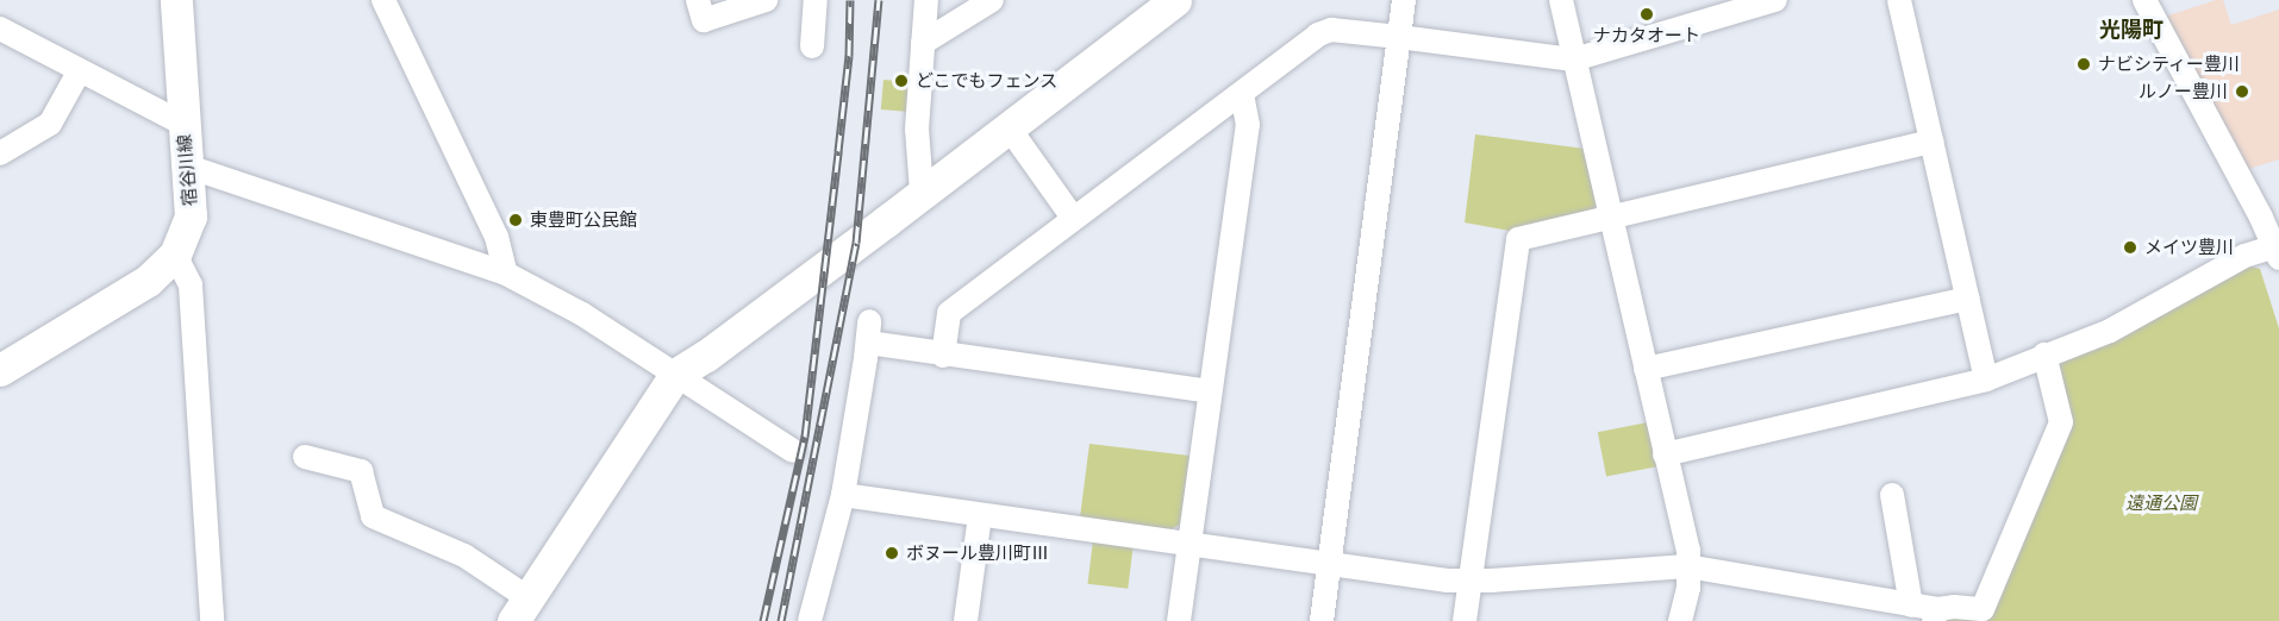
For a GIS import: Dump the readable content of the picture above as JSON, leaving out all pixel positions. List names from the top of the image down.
{
  "streets": {
    "street": ["宿谷川線"]
  },
  "districts": ["光陽町"],
  "parks": ["遠通公園"],
  "places": [
    "ナカタオート",
    "ナビシティー豊川",
    "どこでもフェンス",
    "ルノー豊川",
    "東豊町公民館",
    "メイツ豊川",
    "ボヌール豊川町Ⅲ"
  ]
}
